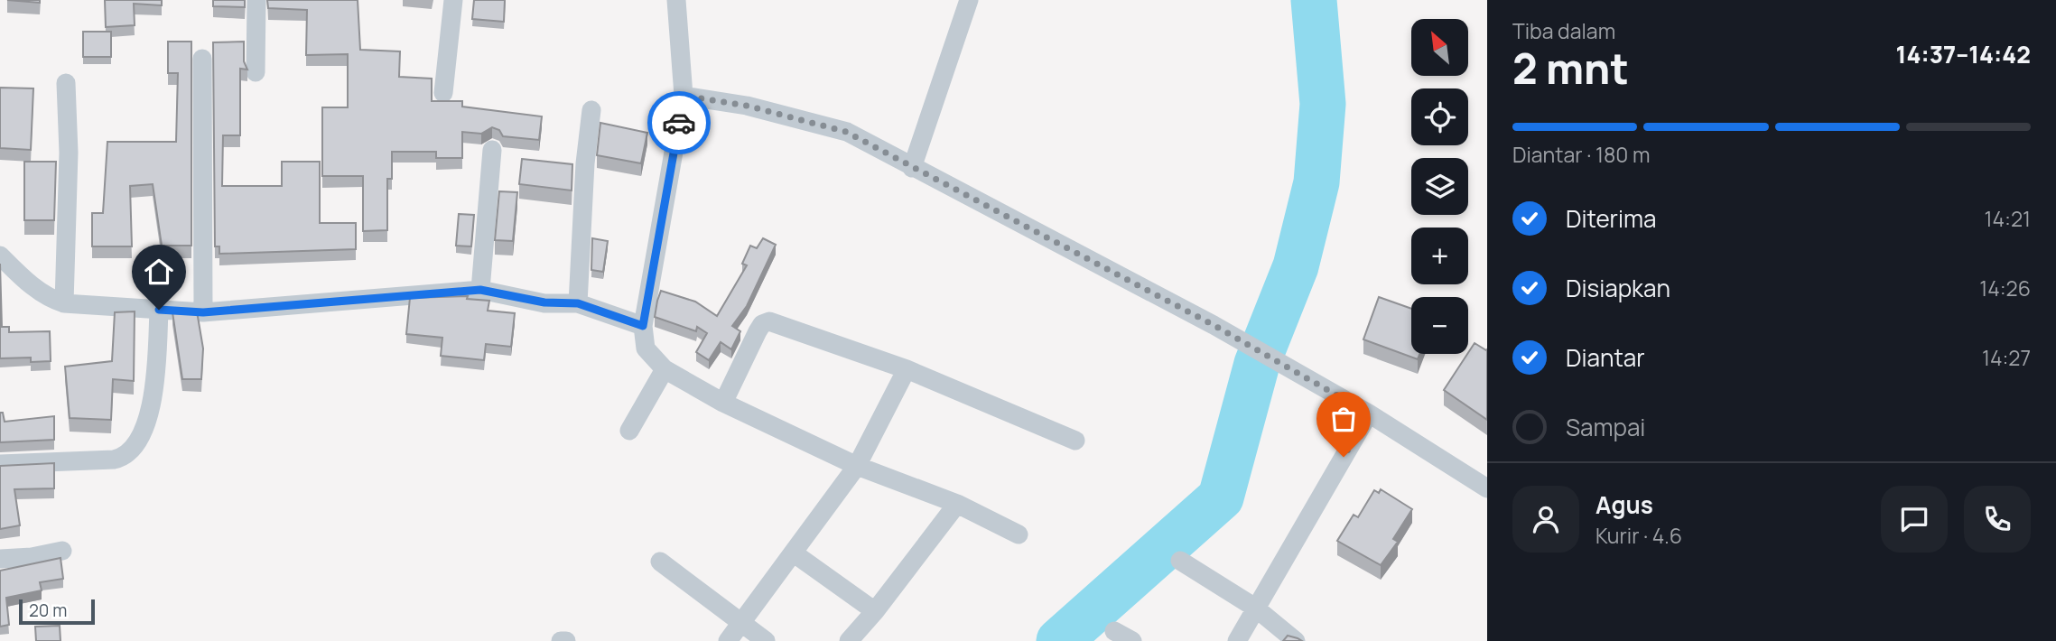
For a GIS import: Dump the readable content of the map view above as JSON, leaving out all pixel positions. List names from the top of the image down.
{
  "scale_bar": "20 m",
  "north": "top left",
  "page": {
    "heading": ["2 mnt", "Tiba dalam", "14:37–14:42"],
    "panel": ["Agus", "Kurir · 4.6"],
    "map_buttons": ["+", "−"],
    "bar": "Diantar · 180 m",
    "list": [
      ["Diterima", "14:21"],
      ["Disiapkan", "14:26"],
      ["Diantar", "14:27"],
      "Sampai"
    ],
    "scale": "20 m"
  }
}
